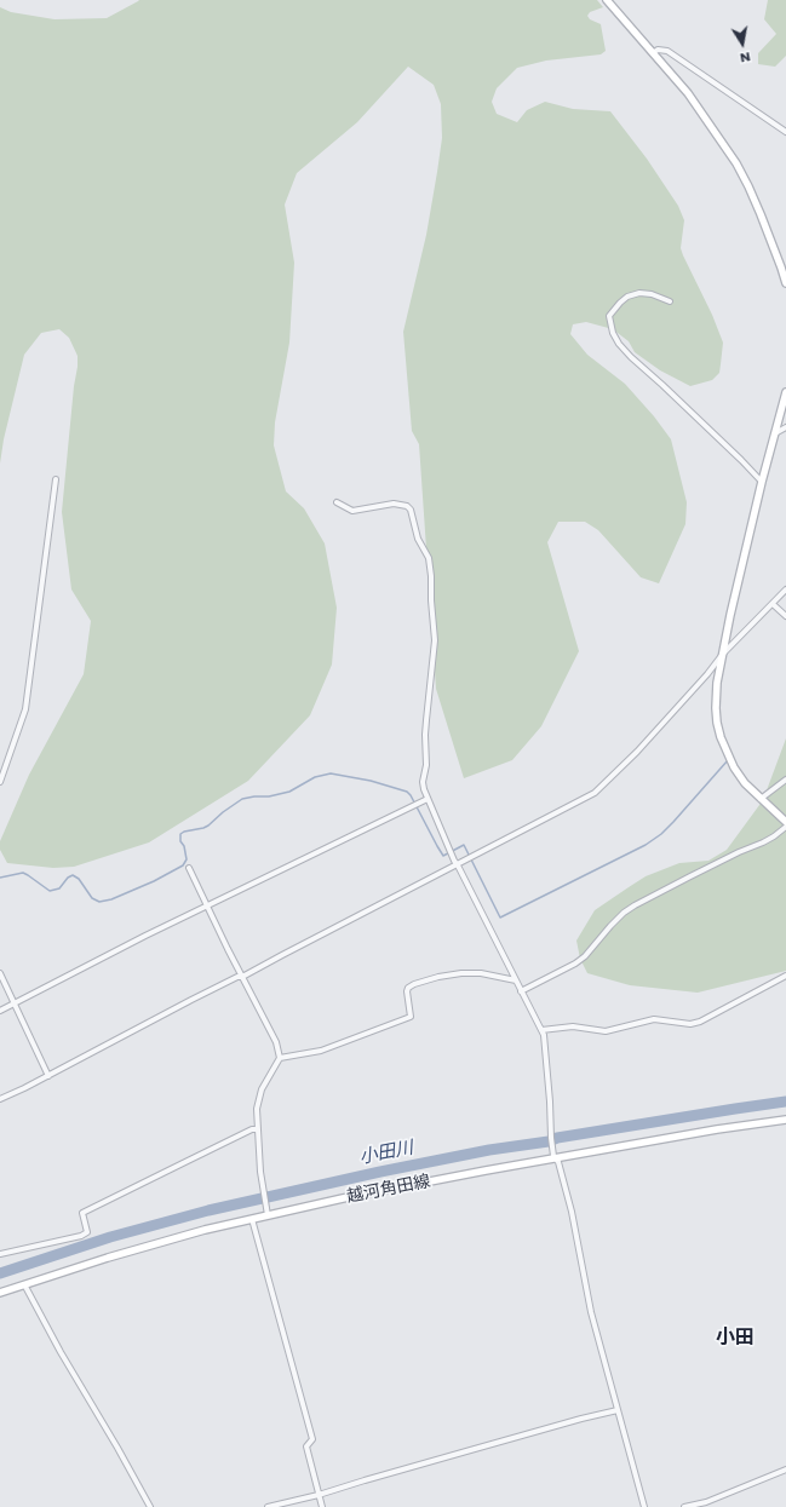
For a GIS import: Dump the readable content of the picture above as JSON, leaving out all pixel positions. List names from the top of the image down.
{
  "streets": {
    "main road": ["越河角田線"]
  },
  "districts": ["小田"],
  "water": ["小田川"],
  "north": "bottom"
}
